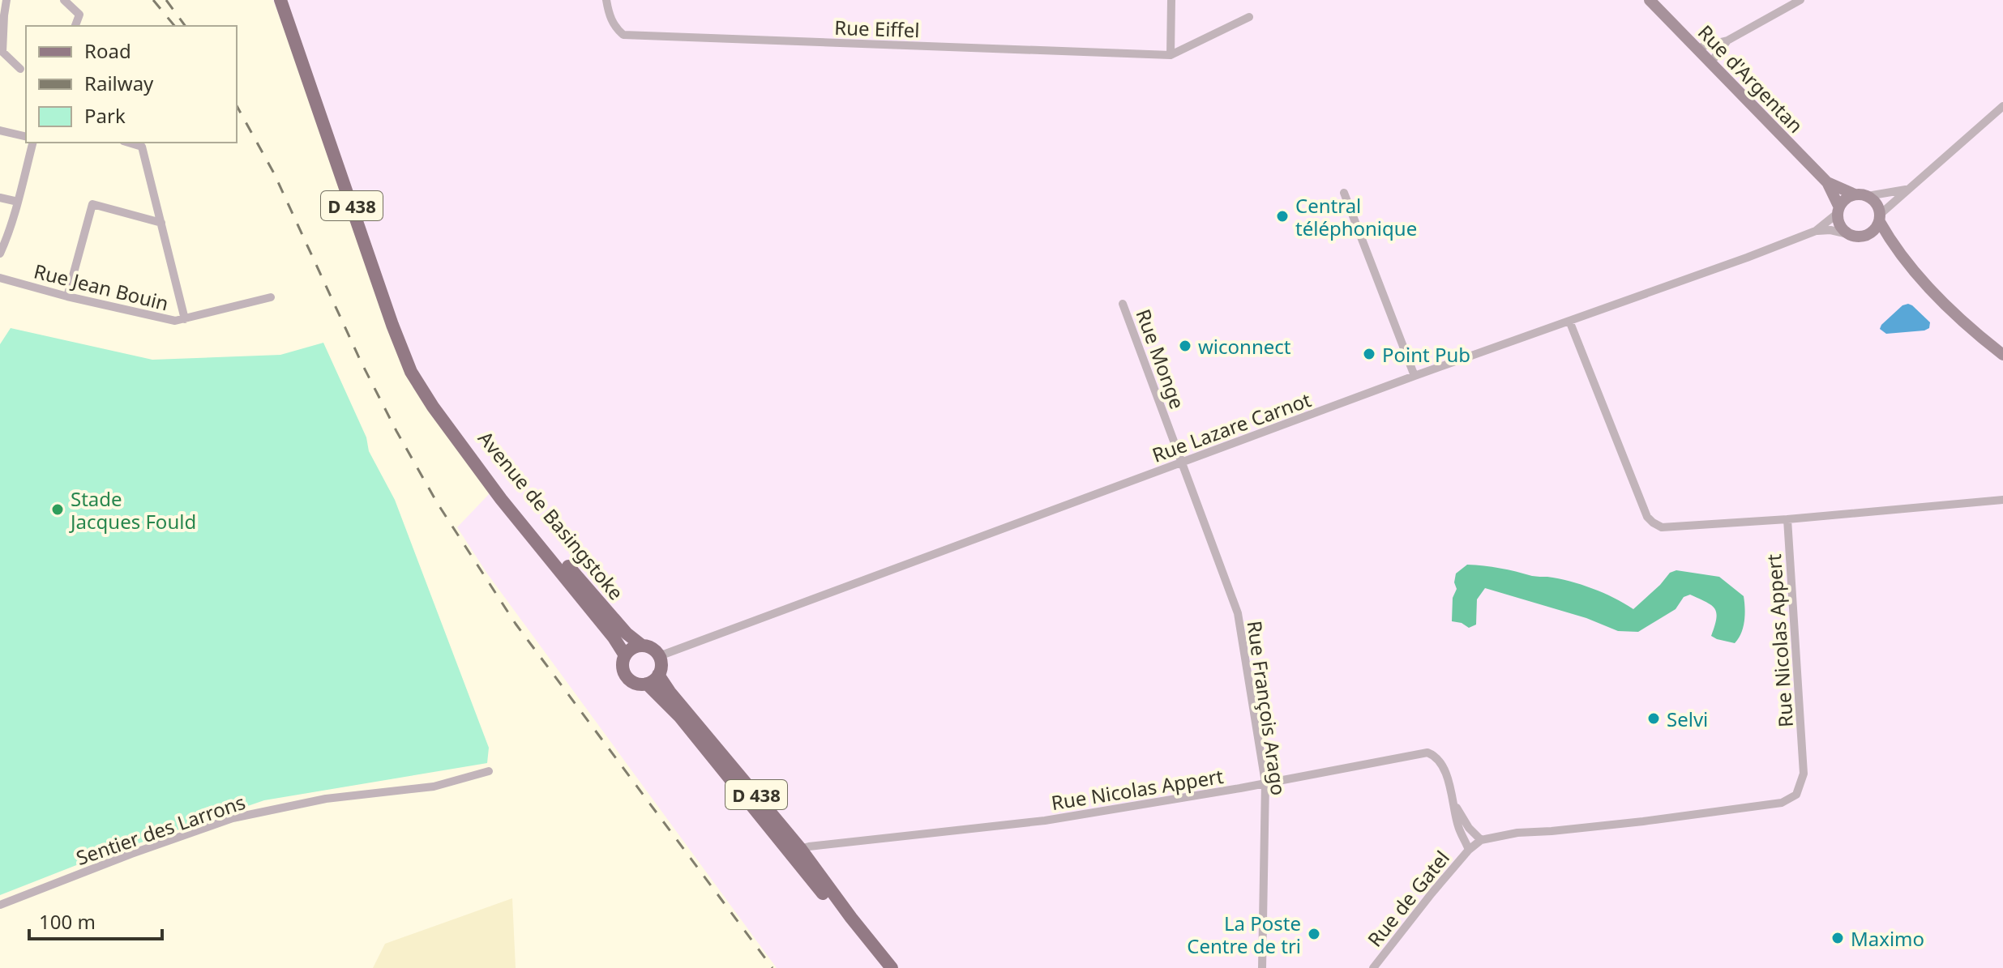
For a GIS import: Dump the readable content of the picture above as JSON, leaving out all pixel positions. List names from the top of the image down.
{
  "streets": {
    "main road": ["Rue d'Argentan", "D 438", "Avenue de Basingstoke"],
    "street": [
      "Rue Eiffel",
      "Rue Jean Bouin",
      "Rue Monge",
      "Rue Lazare Carnot",
      "Rue Nicolas Appert",
      "Rue François Arago",
      "Sentier des Larrons",
      "Rue de Gatel"
    ]
  },
  "crossings": [
    ["Rue d'Argentan", "Rue Lazare Carnot"],
    ["D 438", "Rue Lazare Carnot"],
    ["D 438", "Avenue de Basingstoke"],
    ["D 438", "Rue Nicolas Appert"],
    ["Rue Monge", "Rue Lazare Carnot"],
    ["Rue Monge", "Rue François Arago"],
    ["Rue Lazare Carnot", "Avenue de Basingstoke"],
    ["Rue Lazare Carnot", "Rue François Arago"],
    ["Rue Nicolas Appert", "Rue François Arago"],
    ["Rue Nicolas Appert", "Rue de Gatel"]
  ],
  "places": [
    "Central téléphonique",
    "wiconnect",
    "Point Pub",
    "Stade Jacques Fould",
    "Selvi",
    "La Poste Centre de tri",
    "Maximo"
  ],
  "legend": ["Road", "Railway", "Park"],
  "scale_bar": "100 m"
}
